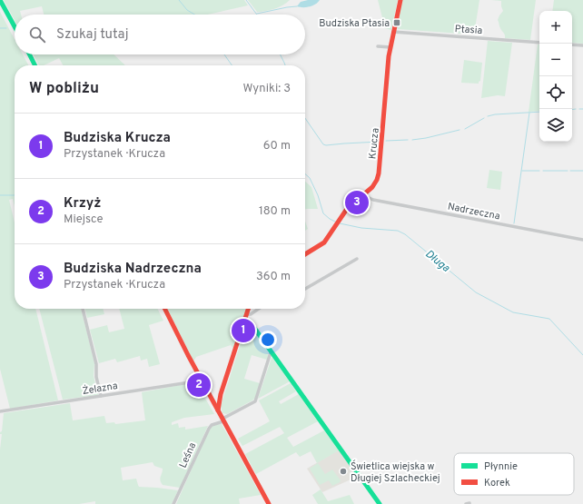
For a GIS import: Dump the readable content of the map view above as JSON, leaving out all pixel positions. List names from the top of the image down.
{
  "streets": {
    "street": [
      "Ptasia",
      "Krucza",
      "Nadrzeczna",
      "Żelazna",
      "Leśna"
    ]
  },
  "crossings": [
    ["Ptasia", "Krucza"],
    ["Krucza", "Nadrzeczna"]
  ],
  "water": ["Długa"],
  "places": {
    "transit": ["Budziska Ptasia"],
    "other": ["Świetlica wiejska w Długiej Szlacheckiej"]
  },
  "legend": ["Płynnie", "Korek"],
  "page": {
    "map_buttons": ["+", "−"],
    "search": "Szukaj tutaj",
    "heading": ["W pobliżu", "Wyniki: 3"],
    "list": [
      {
        "mark": "1",
        "name": "Budziska Krucza",
        "note": "Przystanek · Krucza",
        "value": "60 m"
      },
      {
        "mark": "2",
        "name": "Krzyż",
        "note": "Miejsce",
        "value": "180 m"
      },
      {
        "mark": "3",
        "name": "Budziska Nadrzeczna",
        "note": "Przystanek · Krucza",
        "value": "360 m"
      }
    ],
    "pins": ["3", "1", "2"]
  }
}
